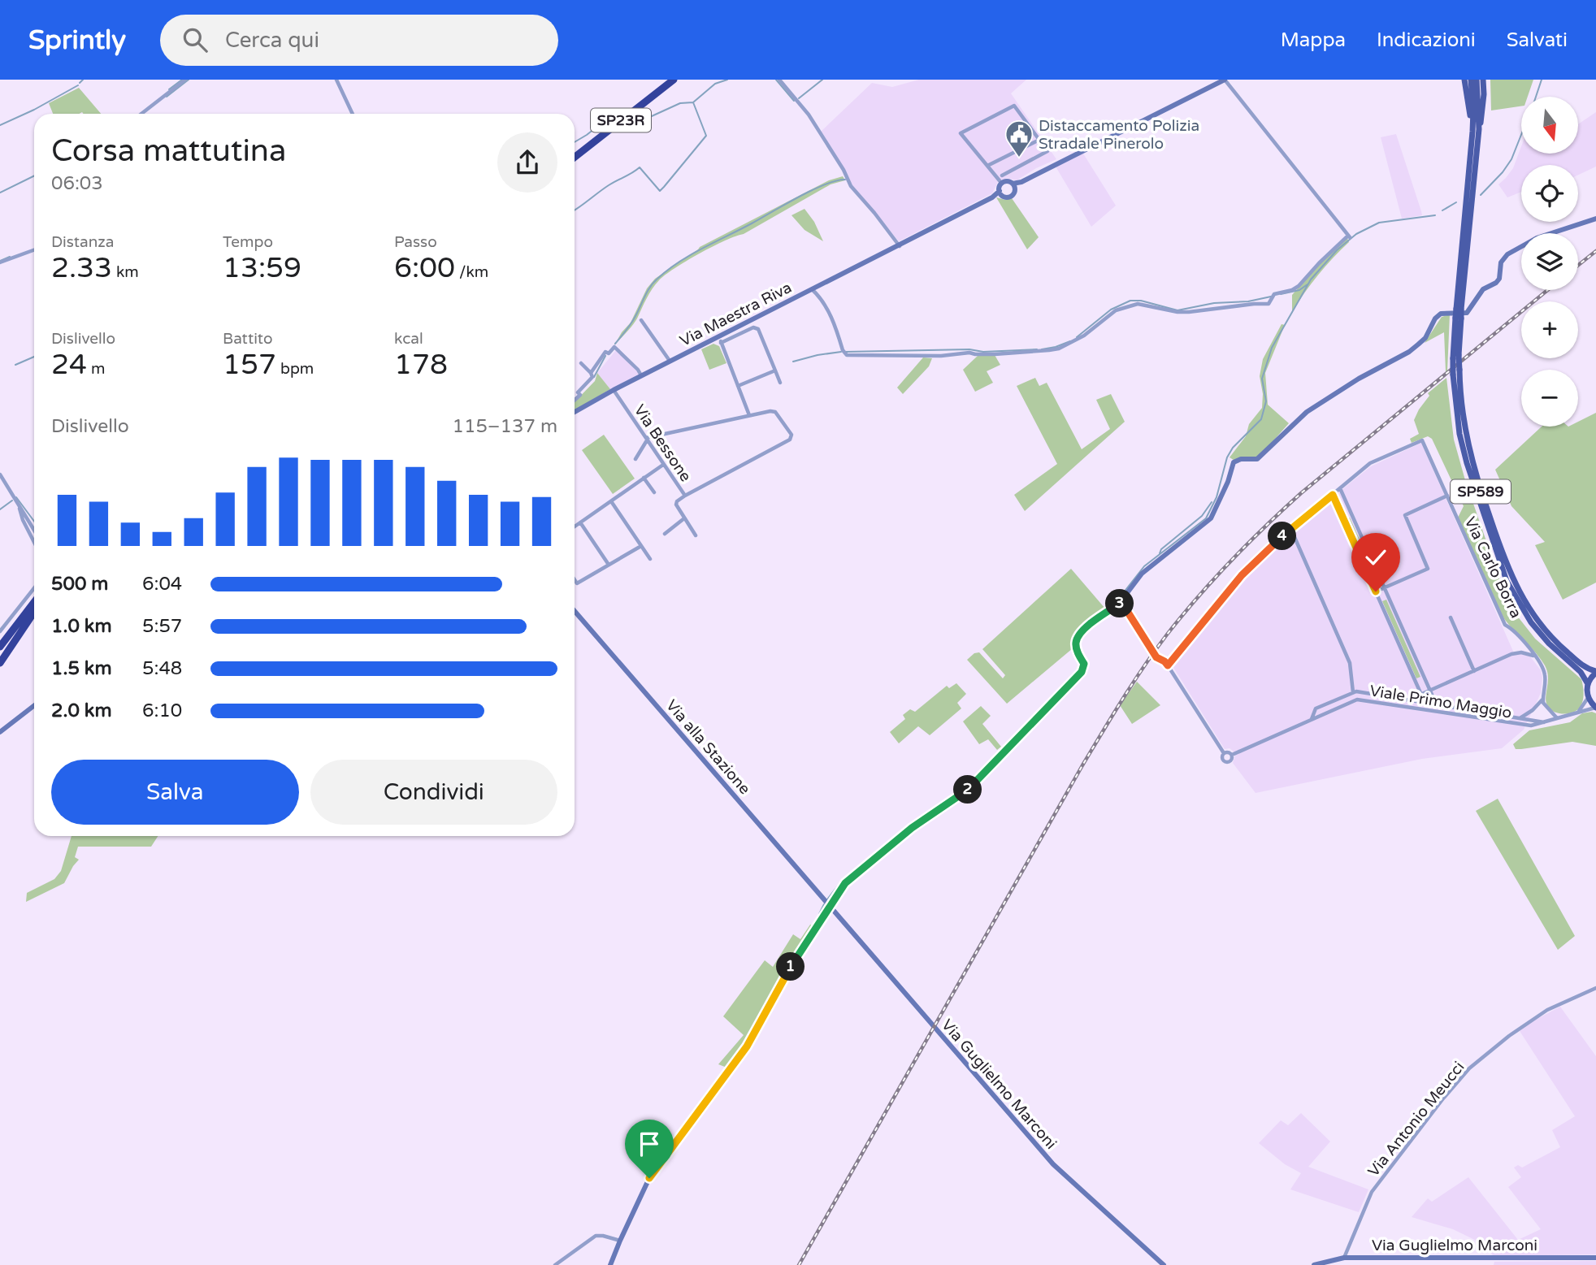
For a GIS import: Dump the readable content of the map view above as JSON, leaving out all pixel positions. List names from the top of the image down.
{
  "streets": {
    "highway": ["SP23R"],
    "main road": ["SP589"],
    "street": [
      "Via Maestra Riva",
      "Via Bessone",
      "Via Carlo Borra",
      "Viale Primo Maggio",
      "Via alla Stazione",
      "Via Guglielmo Marconi",
      "Via Antonio Meucci"
    ]
  },
  "crossings": [
    ["Via Maestra Riva", "Via Bessone"],
    ["Via alla Stazione", "Via Guglielmo Marconi"],
    ["Via Guglielmo Marconi", "Via Antonio Meucci"]
  ],
  "places": {
    "public building": ["Distaccamento Polizia Stradale Pinerolo"]
  },
  "north": "bottom",
  "page": {
    "header": "Sprintly",
    "search": "Cerca qui",
    "nav": ["Mappa", "Indicazioni", "Salvati"],
    "map_buttons": ["+", "−"],
    "heading": ["Corsa mattutina", "06:03"],
    "stats": [
      ["Distanza", "2.33 km"],
      ["Tempo", "13:59"],
      ["Passo", "6:00 /km"],
      ["Dislivello", "24 m"],
      ["Battito", "157 bpm"],
      ["kcal", "178"]
    ],
    "chart": ["Dislivello", "115–137 m"],
    "pins": [
      "4",
      "3",
      "2",
      "1"
    ],
    "list": [
      {
        "name": "500 m",
        "note": "6:04"
      },
      {
        "name": "1.0 km",
        "note": "5:57"
      },
      {
        "name": "1.5 km",
        "note": "5:48"
      },
      {
        "name": "2.0 km",
        "note": "6:10"
      }
    ],
    "buttons": ["Salva", "Condividi"]
  }
}
